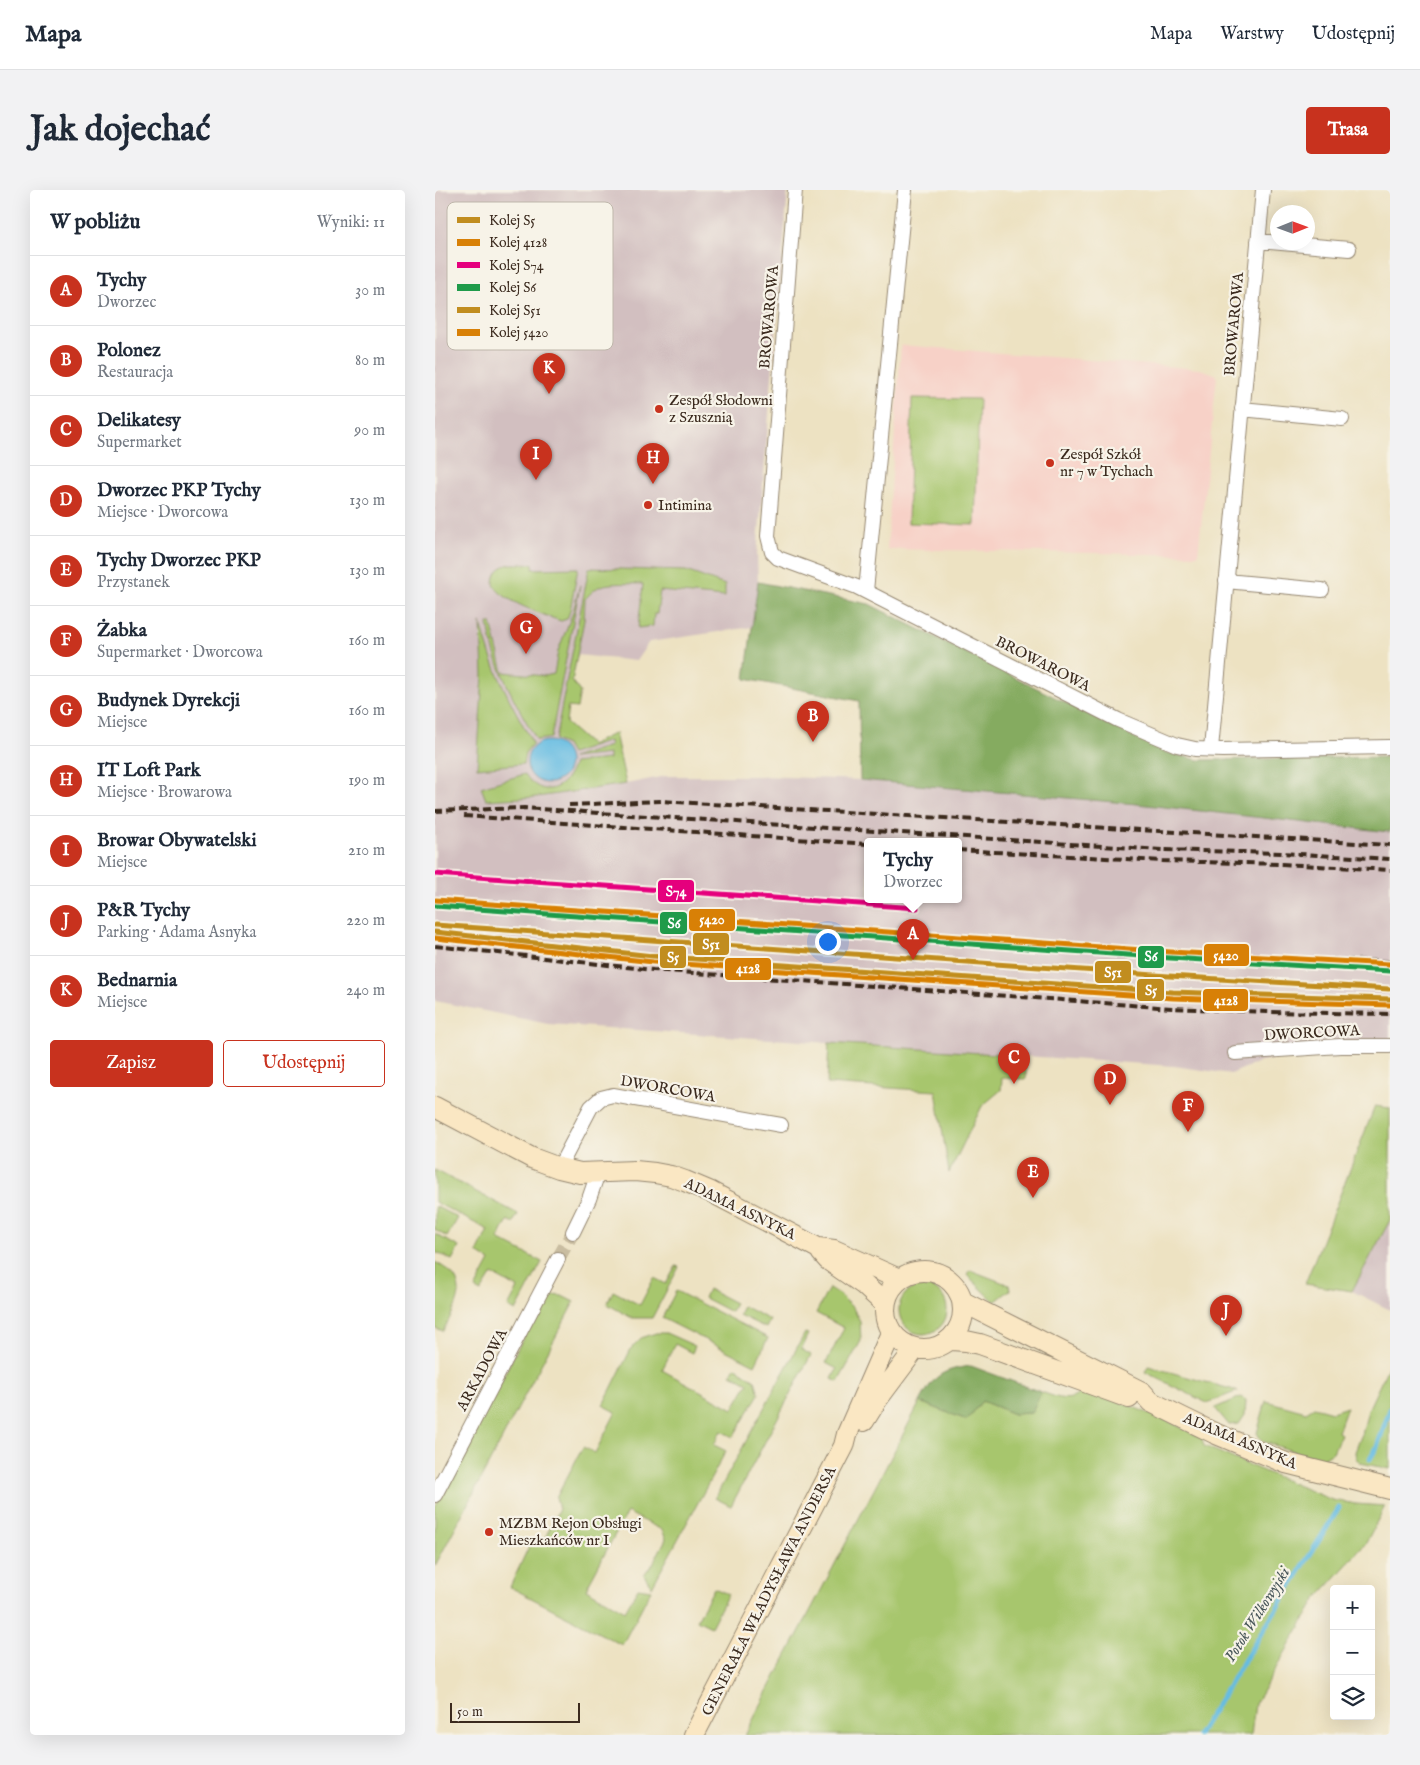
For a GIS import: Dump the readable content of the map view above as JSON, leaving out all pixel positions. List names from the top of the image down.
{
  "streets": {
    "street": [
      "BROWAROWA",
      "DWORCOWA",
      "ADAMA ASNYKA",
      "ARKADOWA",
      "GENERAŁA WŁADYSŁAWA ANDERSA"
    ]
  },
  "crossings": [
    ["DWORCOWA", "ADAMA ASNYKA"],
    ["ADAMA ASNYKA", "GENERAŁA WŁADYSŁAWA ANDERSA"]
  ],
  "water": ["Potok Wilkowyjski"],
  "places": [
    "Zespół Słodowni z Szusznią",
    "Zespół Szkół nr 7 w Tychach",
    "Intimina",
    "MZBM Rejon Obsługi Mieszkańców nr I"
  ],
  "lines": [
    "rail line S74",
    "rail line 5420",
    "rail line S6",
    "rail line S51",
    "rail line S5",
    "rail line 4128"
  ],
  "legend": [
    "Kolej S5",
    "Kolej 4128",
    "Kolej S74",
    "Kolej S6",
    "Kolej S51",
    "Kolej 5420"
  ],
  "scale_bar": "50 m",
  "north": "right",
  "page": {
    "header": "Mapa",
    "nav": ["Mapa", "Warstwy", "Udostępnij"],
    "buttons": [
      "Trasa",
      ["Zapisz", "Udostępnij"]
    ],
    "title": "Jak dojechać",
    "heading": ["W pobliżu", "Wyniki: 11"],
    "list": [
      {
        "mark": "A",
        "name": "Tychy",
        "note": "Dworzec",
        "value": "30 m"
      },
      {
        "mark": "B",
        "name": "Polonez",
        "note": "Restauracja",
        "value": "80 m"
      },
      {
        "mark": "C",
        "name": "Delikatesy",
        "note": "Supermarket",
        "value": "90 m"
      },
      {
        "mark": "D",
        "name": "Dworzec PKP Tychy",
        "note": "Miejsce · Dworcowa",
        "value": "130 m"
      },
      {
        "mark": "E",
        "name": "Tychy Dworzec PKP",
        "note": "Przystanek",
        "value": "130 m"
      },
      {
        "mark": "F",
        "name": "Żabka",
        "note": "Supermarket · Dworcowa",
        "value": "160 m"
      },
      {
        "mark": "G",
        "name": "Budynek Dyrekcji",
        "note": "Miejsce",
        "value": "160 m"
      },
      {
        "mark": "H",
        "name": "IT Loft Park",
        "note": "Miejsce · Browarowa",
        "value": "190 m"
      },
      {
        "mark": "I",
        "name": "Browar Obywatelski",
        "note": "Miejsce",
        "value": "210 m"
      },
      {
        "mark": "J",
        "name": "P&R Tychy",
        "note": "Parking · Adama Asnyka",
        "value": "220 m"
      },
      {
        "mark": "K",
        "name": "Bednarnia",
        "note": "Miejsce",
        "value": "240 m"
      }
    ],
    "pins": [
      "K",
      "I",
      "H",
      "G",
      "B",
      "A",
      "C",
      "D",
      "F",
      "E",
      "J"
    ],
    "popup": ["Tychy", "Dworzec"],
    "map_buttons": ["+", "−"],
    "scale": "50 m"
  }
}
